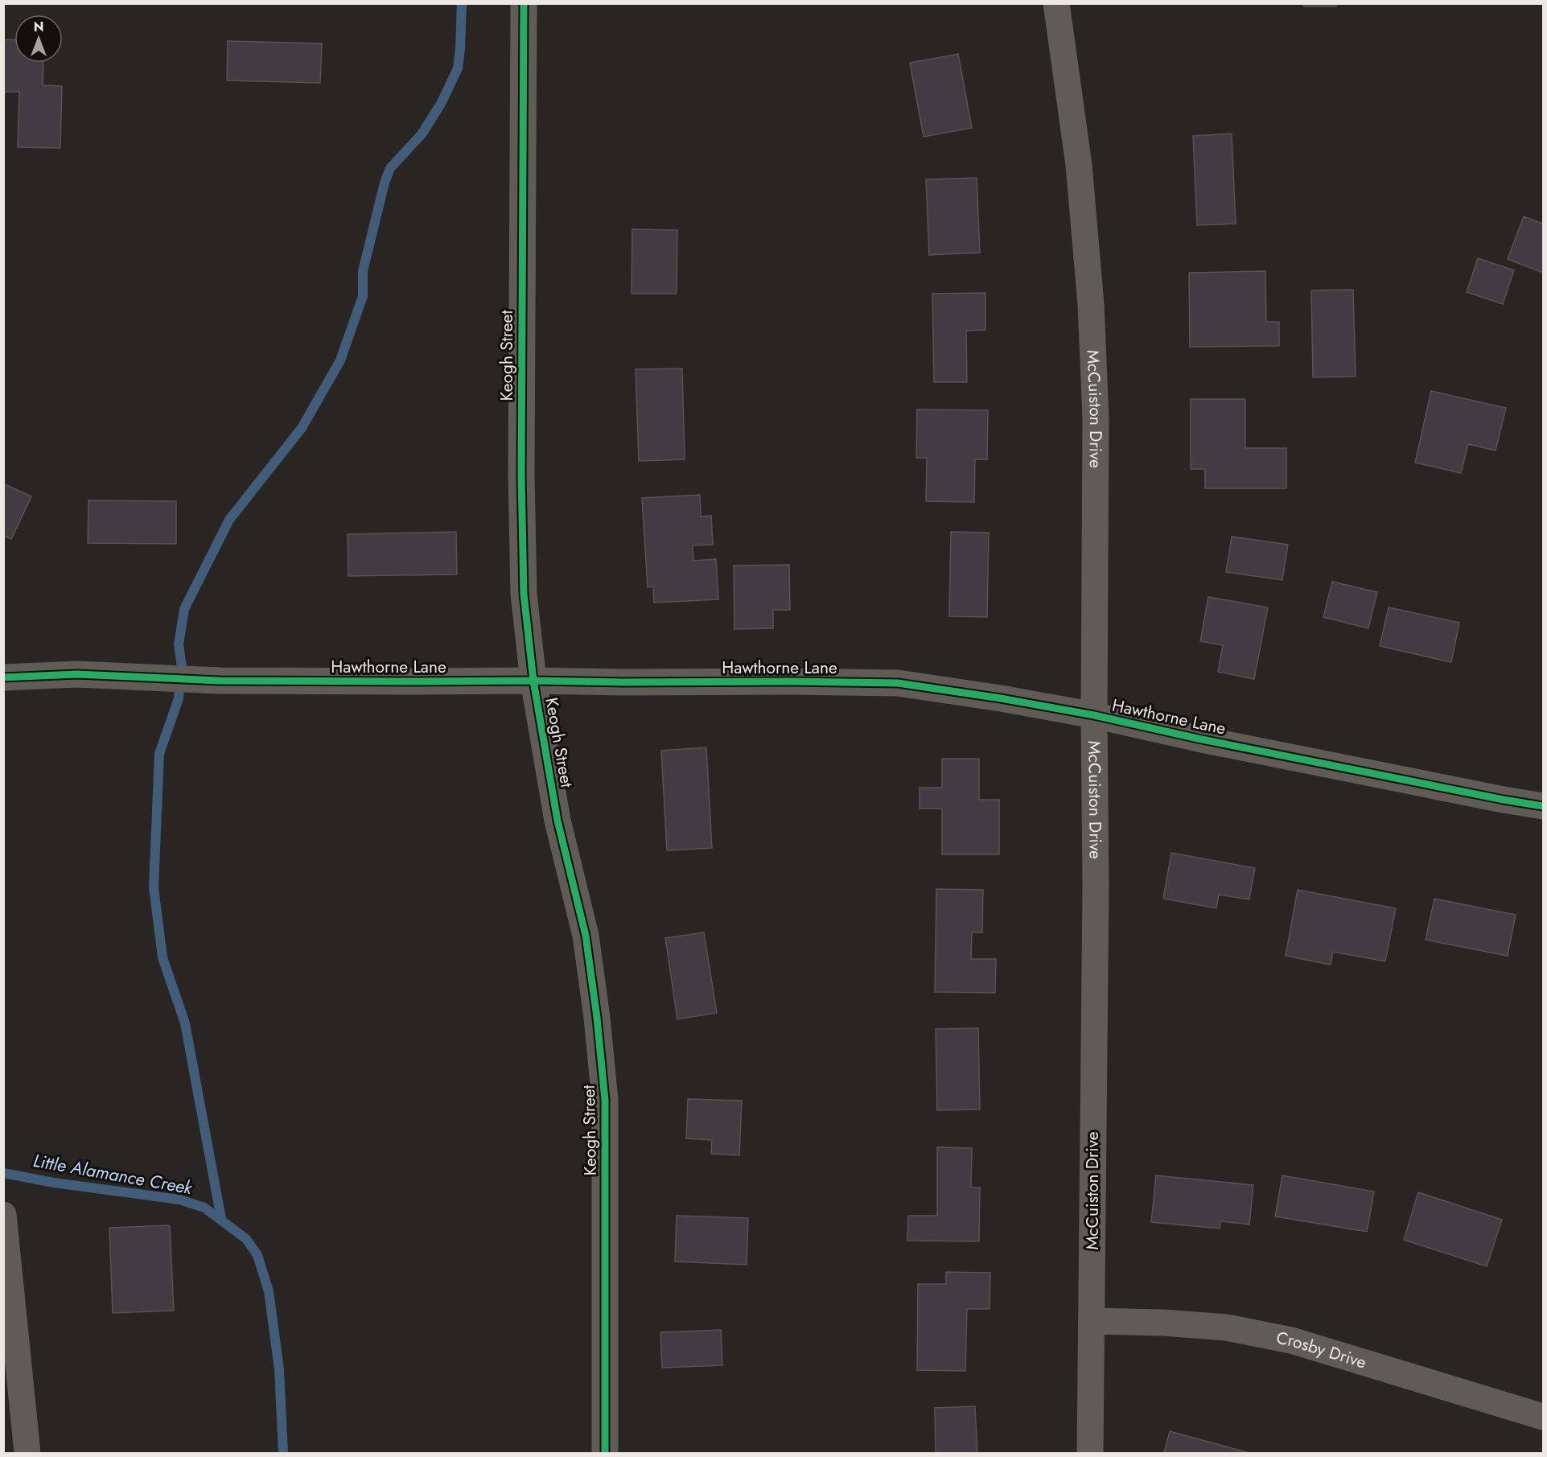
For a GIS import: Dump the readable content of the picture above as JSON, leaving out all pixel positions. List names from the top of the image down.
{
  "streets": {
    "street": [
      "Keogh Street",
      "McCuiston Drive",
      "Hawthorne Lane",
      "Crosby Drive"
    ]
  },
  "crossings": [
    ["Keogh Street", "Hawthorne Lane"],
    ["McCuiston Drive", "Hawthorne Lane"],
    ["McCuiston Drive", "Crosby Drive"]
  ],
  "water": ["Little Alamance Creek"],
  "north": "top"
}
